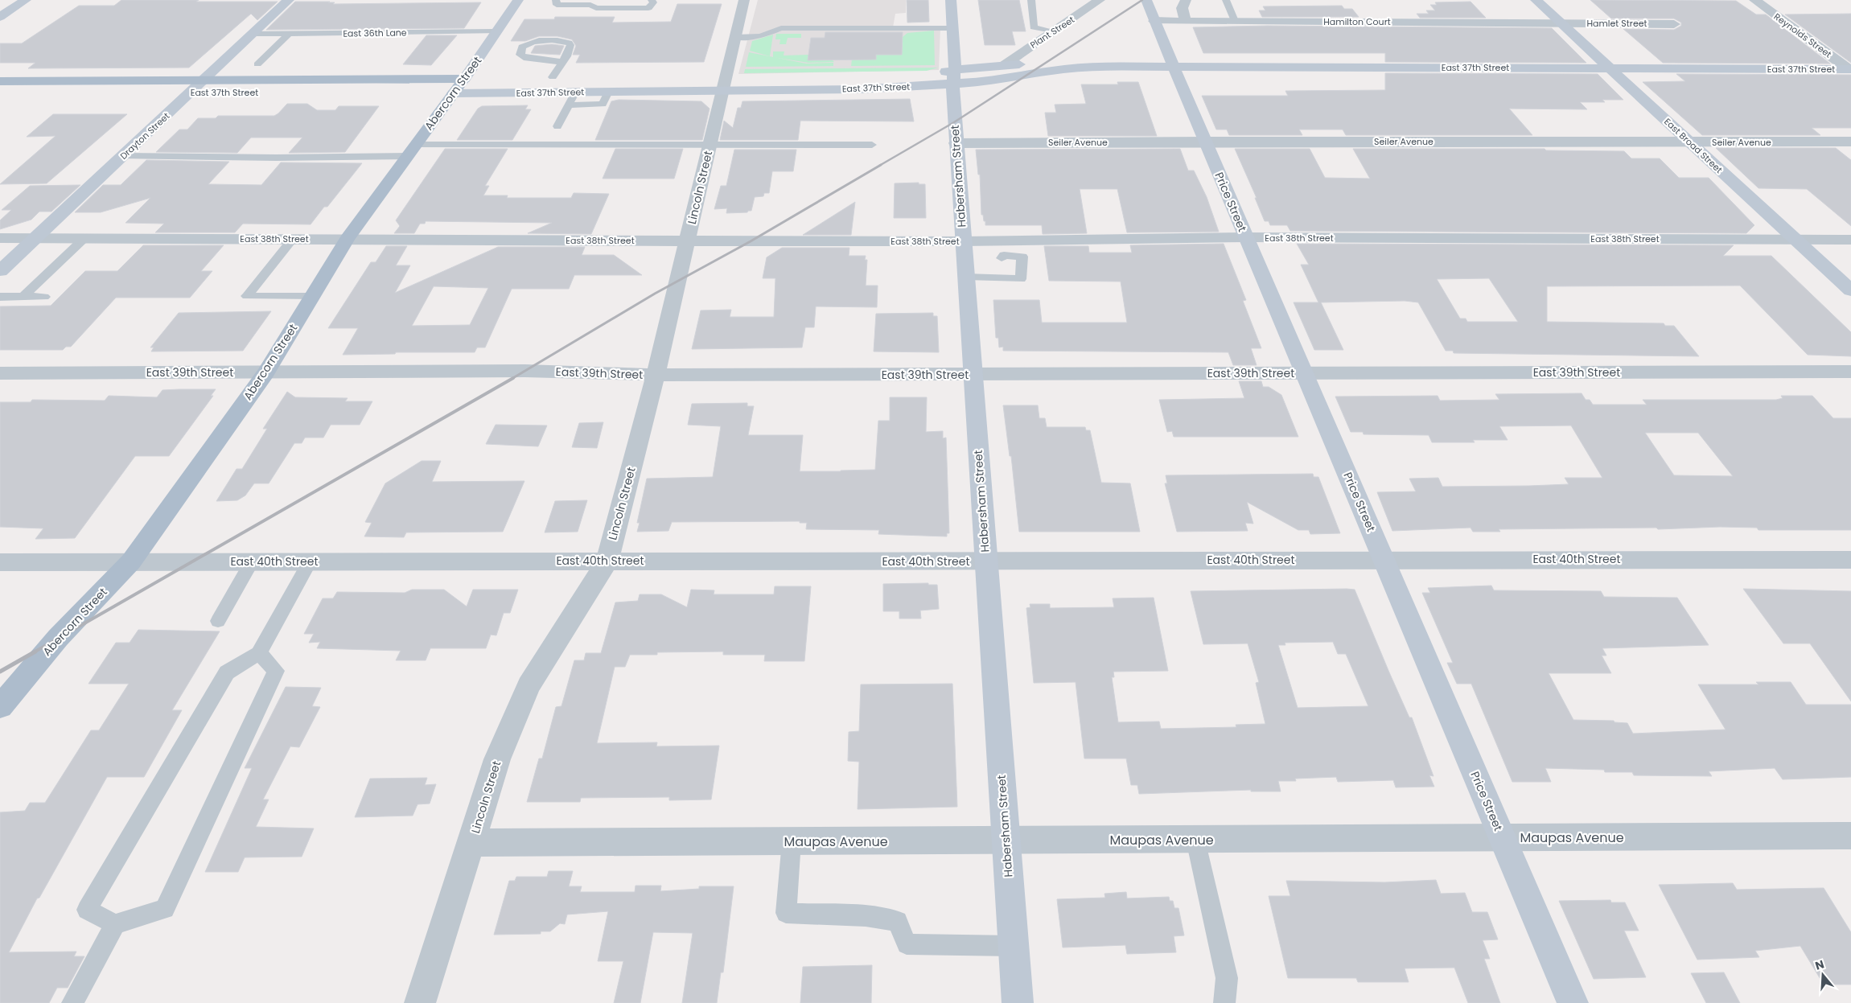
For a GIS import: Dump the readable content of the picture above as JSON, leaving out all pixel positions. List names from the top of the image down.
{
  "streets": {
    "main road": [
      "East 37th Street",
      "Abercorn Street",
      "Drayton Street",
      "East Broad Street",
      "Habersham Street",
      "Price Street"
    ],
    "street": [
      "Hamilton Court",
      "Hamlet Street",
      "Plant Street",
      "Reynolds Street",
      "Seiler Avenue",
      "Lincoln Street",
      "East 38th Street",
      "East 39th Street",
      "East 40th Street",
      "Maupas Avenue"
    ],
    "lane": ["East 36th Lane"]
  },
  "crossings": [
    ["Hamilton Court", "Hamlet Street"],
    ["Hamilton Court", "East Broad Street"],
    ["Hamilton Court", "Price Street"],
    ["Hamlet Street", "East Broad Street"],
    ["Plant Street", "East 37th Street"],
    ["East 36th Lane", "Abercorn Street"],
    ["East 36th Lane", "Drayton Street"],
    ["Reynolds Street", "East 37th Street"],
    ["East 37th Street", "Abercorn Street"],
    ["East 37th Street", "Drayton Street"],
    ["East 37th Street", "East Broad Street"],
    ["East 37th Street", "Habersham Street"],
    ["East 37th Street", "Lincoln Street"],
    ["East 37th Street", "Price Street"],
    ["Abercorn Street", "East 38th Street"],
    ["Abercorn Street", "East 39th Street"],
    ["Abercorn Street", "East 40th Street"],
    ["Drayton Street", "East 38th Street"],
    ["Seiler Avenue", "East Broad Street"],
    ["Seiler Avenue", "Habersham Street"],
    ["Seiler Avenue", "Price Street"],
    ["East Broad Street", "East 38th Street"],
    ["Habersham Street", "East 38th Street"],
    ["Habersham Street", "East 39th Street"],
    ["Habersham Street", "East 40th Street"],
    ["Habersham Street", "Maupas Avenue"],
    ["Lincoln Street", "East 38th Street"],
    ["Lincoln Street", "East 39th Street"],
    ["Lincoln Street", "East 40th Street"],
    ["Lincoln Street", "Maupas Avenue"],
    ["Price Street", "East 38th Street"],
    ["Price Street", "East 39th Street"],
    ["Price Street", "East 40th Street"],
    ["Price Street", "Maupas Avenue"]
  ],
  "north": "top"
}
